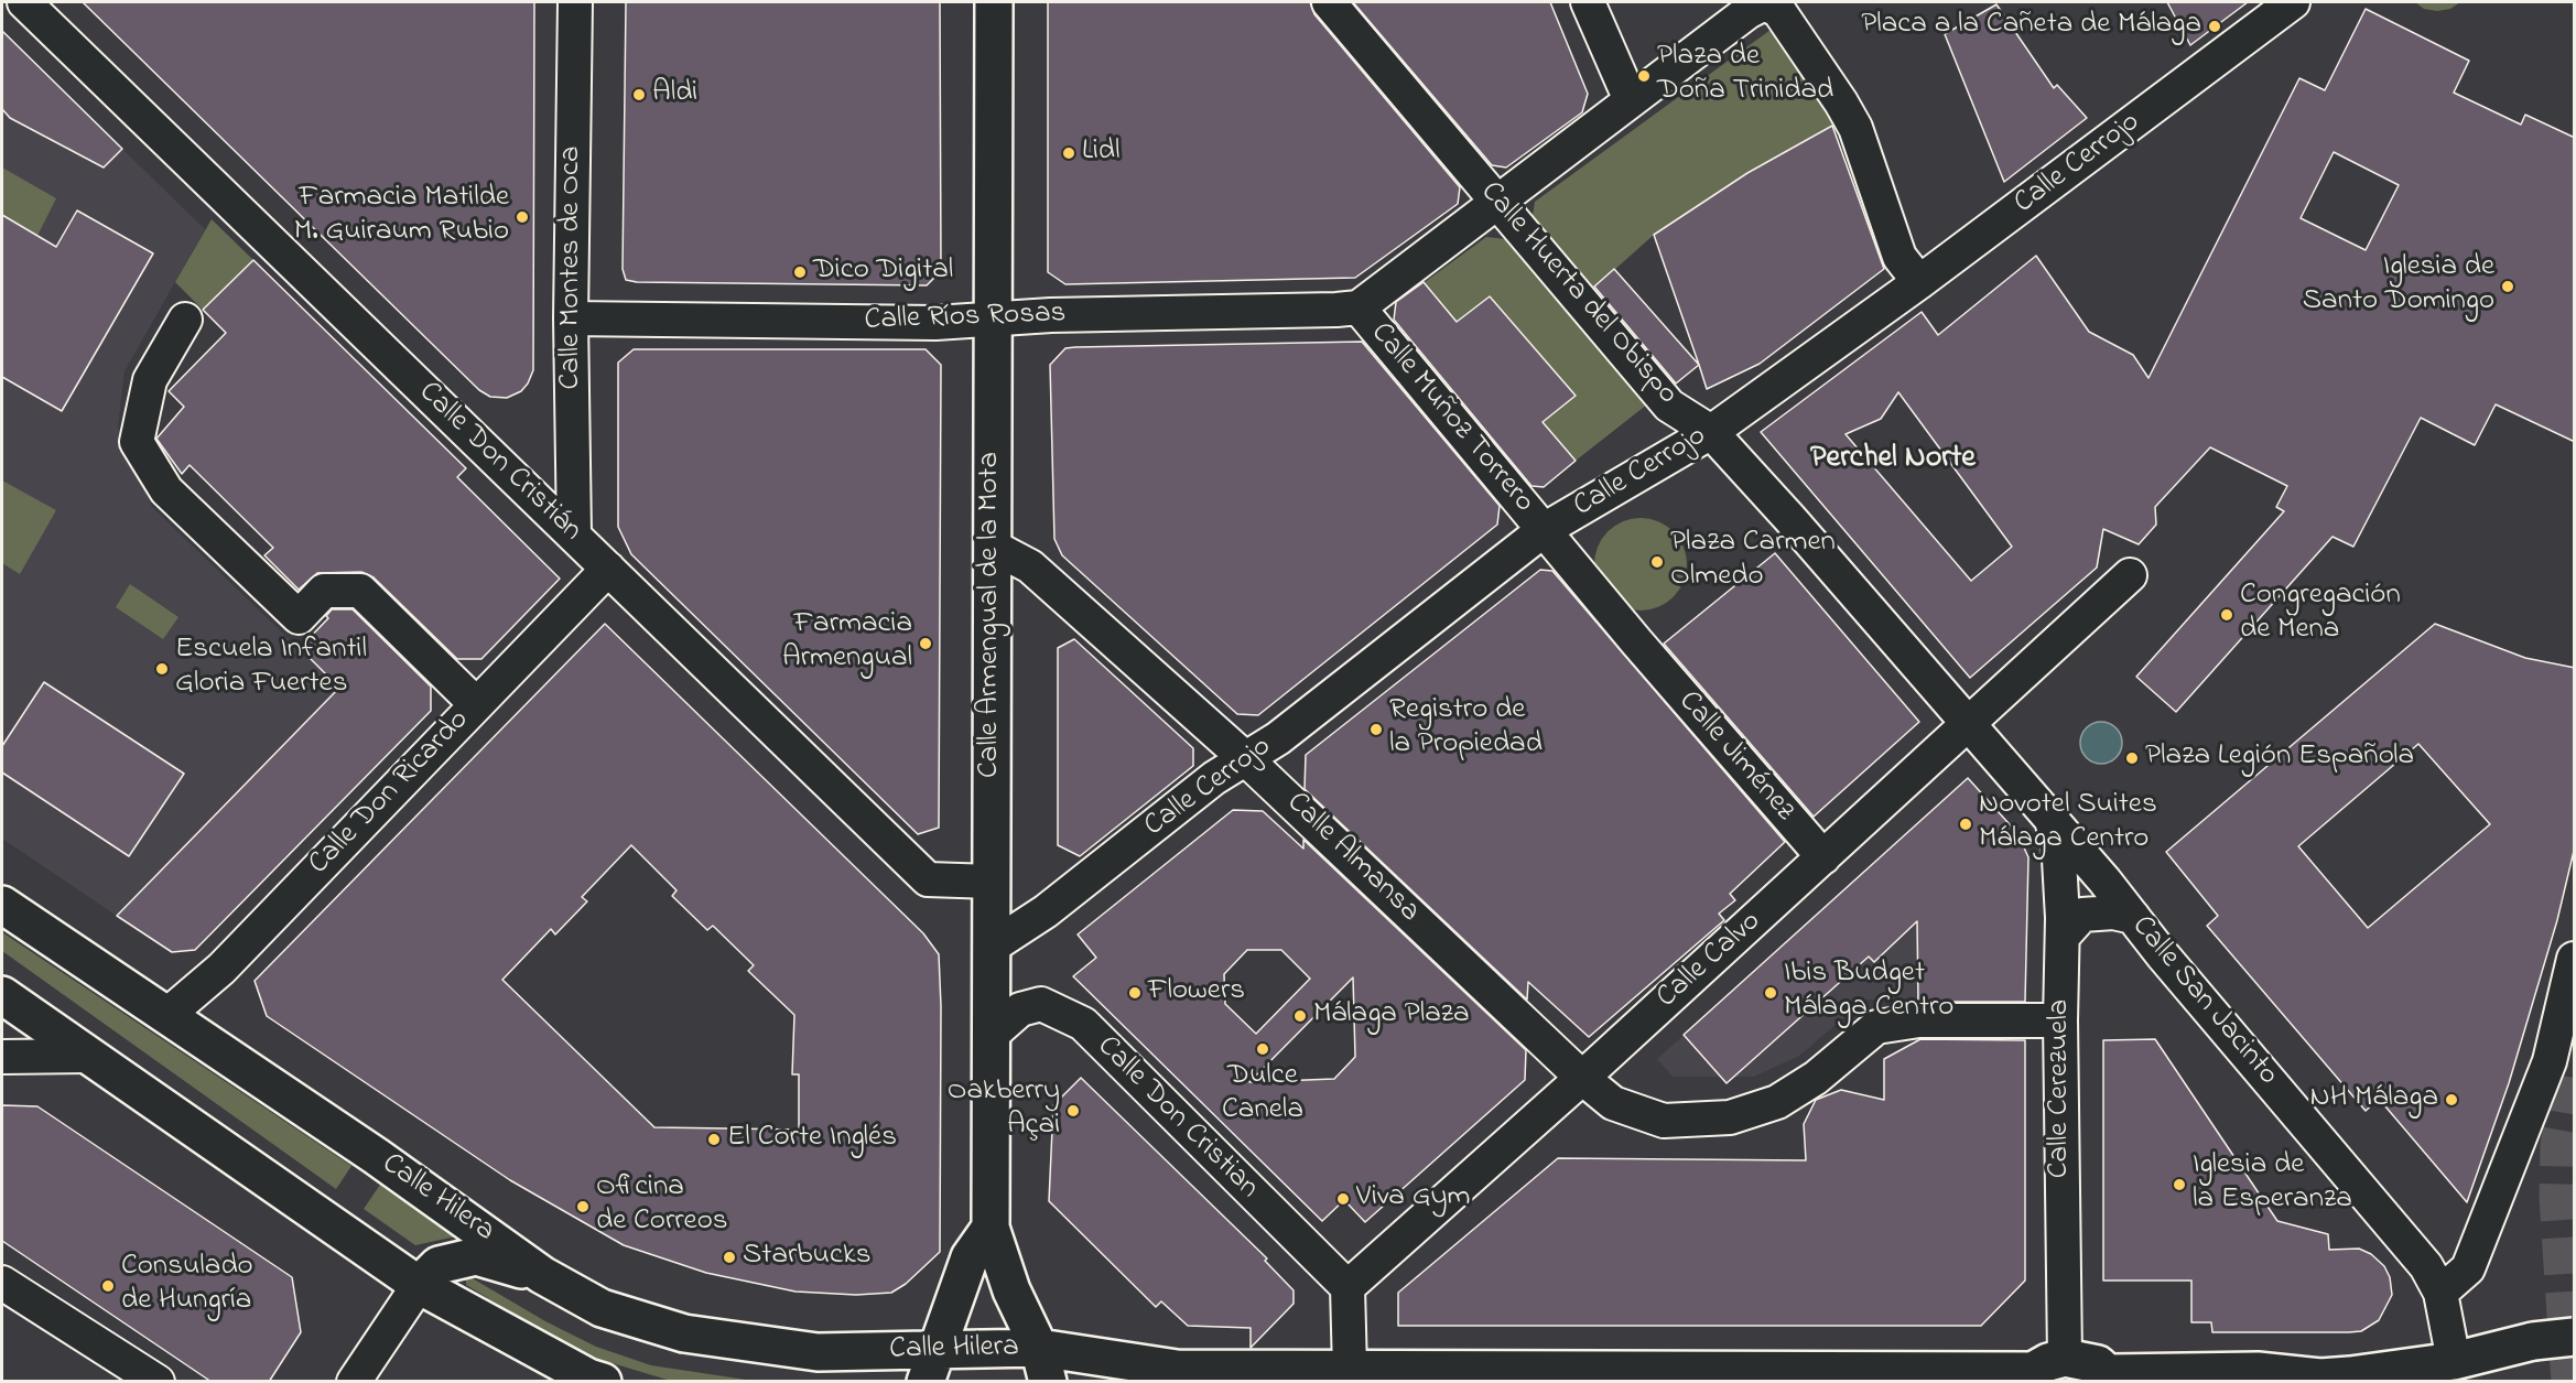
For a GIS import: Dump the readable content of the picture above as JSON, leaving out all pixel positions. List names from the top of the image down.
{
  "streets": {
    "main road": ["Calle Armengual de la Mota", "Calle Hilera"],
    "street": [
      "Calle Cerrojo",
      "Calle Montes de Oca",
      "Calle Huerta del Obispo",
      "Calle Ríos Rosas",
      "Calle Muñoz Torrero",
      "Calle Don Cristián",
      "Calle Jiménez",
      "Calle Don Ricardo",
      "Calle Almansa",
      "Calle Calvo",
      "Calle San Jacinto",
      "Calle Cerezuela",
      "Calle Don Cristian"
    ]
  },
  "crossings": [
    ["Calle Cerrojo", "Calle Huerta del Obispo"],
    ["Calle Cerrojo", "Calle Muñoz Torrero"],
    ["Calle Cerrojo", "Calle Armengual de la Mota"],
    ["Calle Cerrojo", "Calle Jiménez"],
    ["Calle Cerrojo", "Calle Almansa"],
    ["Calle Montes de Oca", "Calle Ríos Rosas"],
    ["Calle Montes de Oca", "Calle Don Cristián"],
    ["Calle Huerta del Obispo", "Calle Calvo"],
    ["Calle Huerta del Obispo", "Calle San Jacinto"],
    ["Calle Ríos Rosas", "Calle Muñoz Torrero"],
    ["Calle Ríos Rosas", "Calle Armengual de la Mota"],
    ["Calle Muñoz Torrero", "Calle Jiménez"],
    ["Calle Don Cristián", "Calle Armengual de la Mota"],
    ["Calle Don Cristián", "Calle Don Ricardo"],
    ["Calle Armengual de la Mota", "Calle Almansa"],
    ["Calle Armengual de la Mota", "Calle Don Cristian"],
    ["Calle Armengual de la Mota", "Calle Hilera"],
    ["Calle Jiménez", "Calle Calvo"],
    ["Calle Don Ricardo", "Calle Hilera"],
    ["Calle Almansa", "Calle Calvo"],
    ["Calle Almansa", "Calle Cerezuela"],
    ["Calle Calvo", "Calle San Jacinto"],
    ["Calle Calvo", "Calle Don Cristian"],
    ["Calle San Jacinto", "Calle Cerezuela"],
    ["Calle Cerezuela", "Calle Hilera"]
  ],
  "districts": ["Perchel Norte"],
  "places": [
    "Placa a la Cañeta de Málaga",
    "Plaza de Doña Trinidad",
    "Aldi",
    "Lidl",
    "Farmacia Matilde M. Guiraum Rubio",
    "Dico Digital",
    "Iglesia de Santo Domingo",
    "Plaza Carmen Olmedo",
    "Congregación de Mena",
    "Farmacia Armengual",
    "Escuela Infantil Gloria Fuertes",
    "Registro de la Propiedad",
    "Plaza Legión Española",
    "Novotel Suites Málaga Centro",
    "Flowers",
    "Ibis Budget Málaga Centro",
    "Málaga Plaza",
    "Dulce Canela",
    "NH Málaga",
    "Oakberry Açai",
    "El Corte Inglés",
    "Iglesia de la Esperanza",
    "Viva Gym",
    "Oficina de Correos",
    "Starbucks",
    "Consulado de Hungría"
  ]
}
